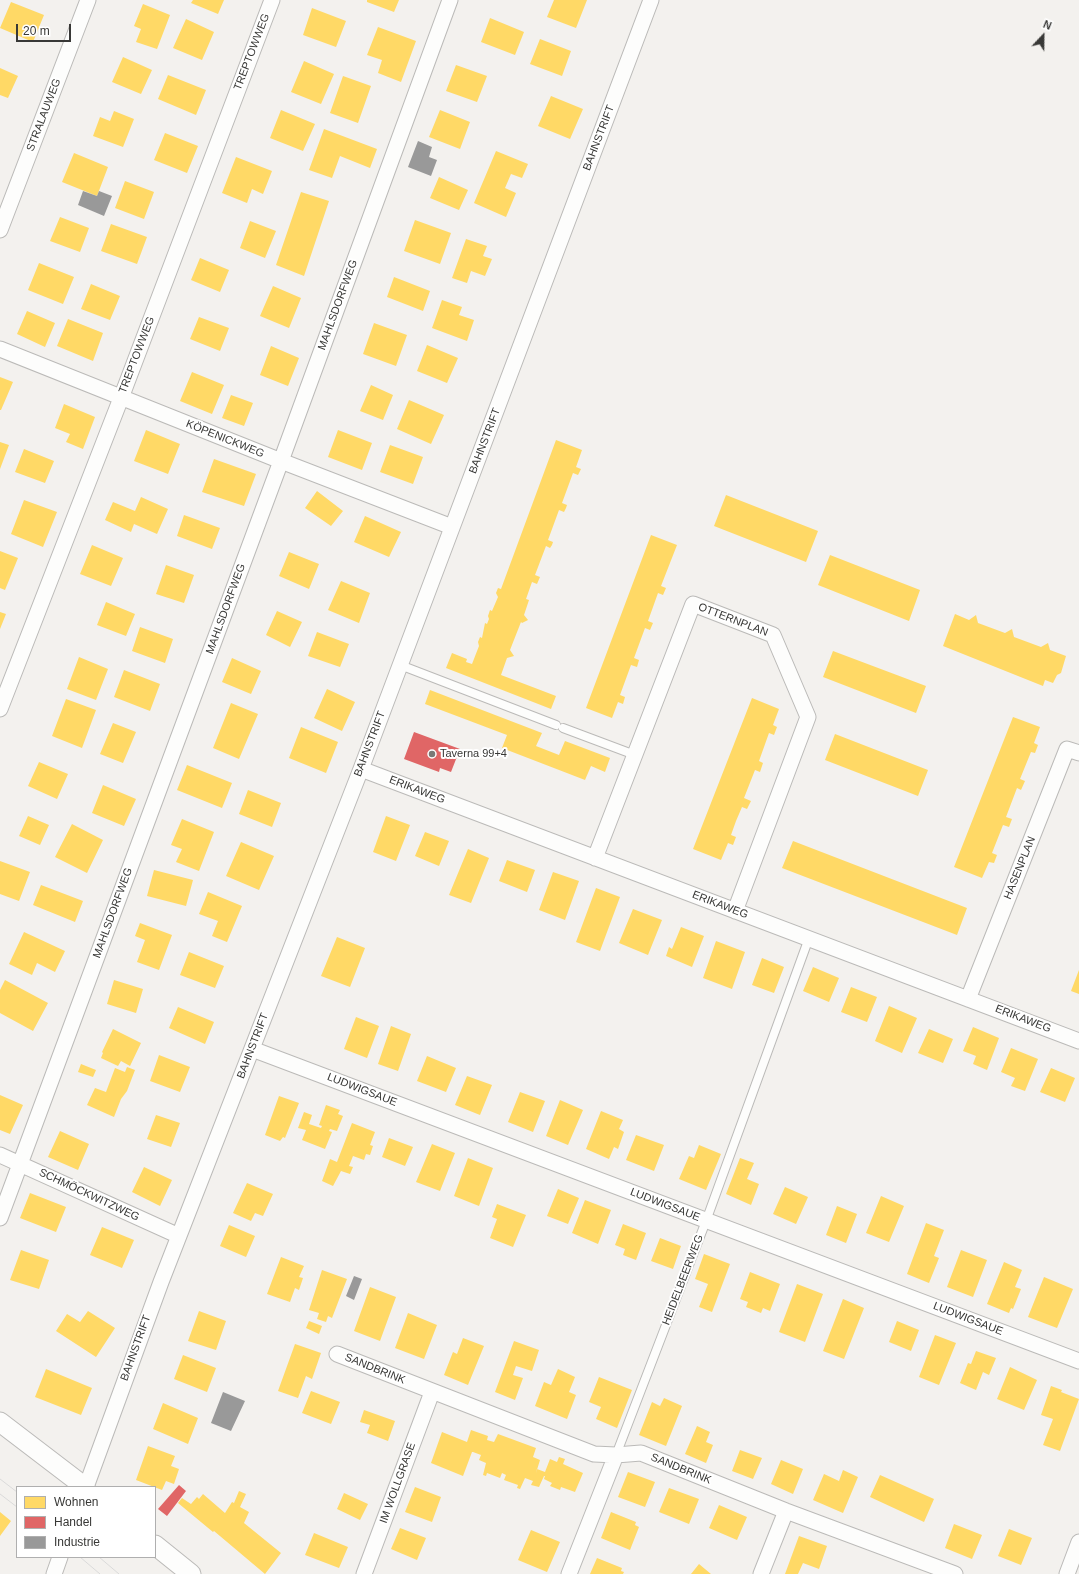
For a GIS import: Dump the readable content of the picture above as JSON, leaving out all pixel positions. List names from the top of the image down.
{
  "streets": {
    "street": [
      "TREPTOWWEG",
      "STRALAUWEG",
      "BAHNSTRIFT",
      "MAHLSDORFWEG",
      "KÖPENICKWEG",
      "OTTERNPLAN",
      "ERIKAWEG",
      "HASENPLAN",
      "LUDWIGSAUE",
      "SCHMÖCKWITZWEG",
      "HEIDELBEERWEG",
      "SANDBRINK",
      "IM WOLLGRASE"
    ]
  },
  "crossings": [
    ["TREPTOWWEG", "KÖPENICKWEG"],
    ["BAHNSTRIFT", "KÖPENICKWEG"],
    ["BAHNSTRIFT", "ERIKAWEG"],
    ["BAHNSTRIFT", "LUDWIGSAUE"],
    ["BAHNSTRIFT", "SCHMÖCKWITZWEG"],
    ["MAHLSDORFWEG", "KÖPENICKWEG"],
    ["MAHLSDORFWEG", "SCHMÖCKWITZWEG"],
    ["OTTERNPLAN", "ERIKAWEG"],
    ["ERIKAWEG", "HASENPLAN"],
    ["ERIKAWEG", "HEIDELBEERWEG"],
    ["LUDWIGSAUE", "HEIDELBEERWEG"],
    ["HEIDELBEERWEG", "SANDBRINK"],
    ["SANDBRINK", "IM WOLLGRASE"]
  ],
  "places": ["Taverna 99+4"],
  "legend": ["Wohnen", "Handel", "Industrie"],
  "scale_bar": "20 m",
  "north": "top"
}
